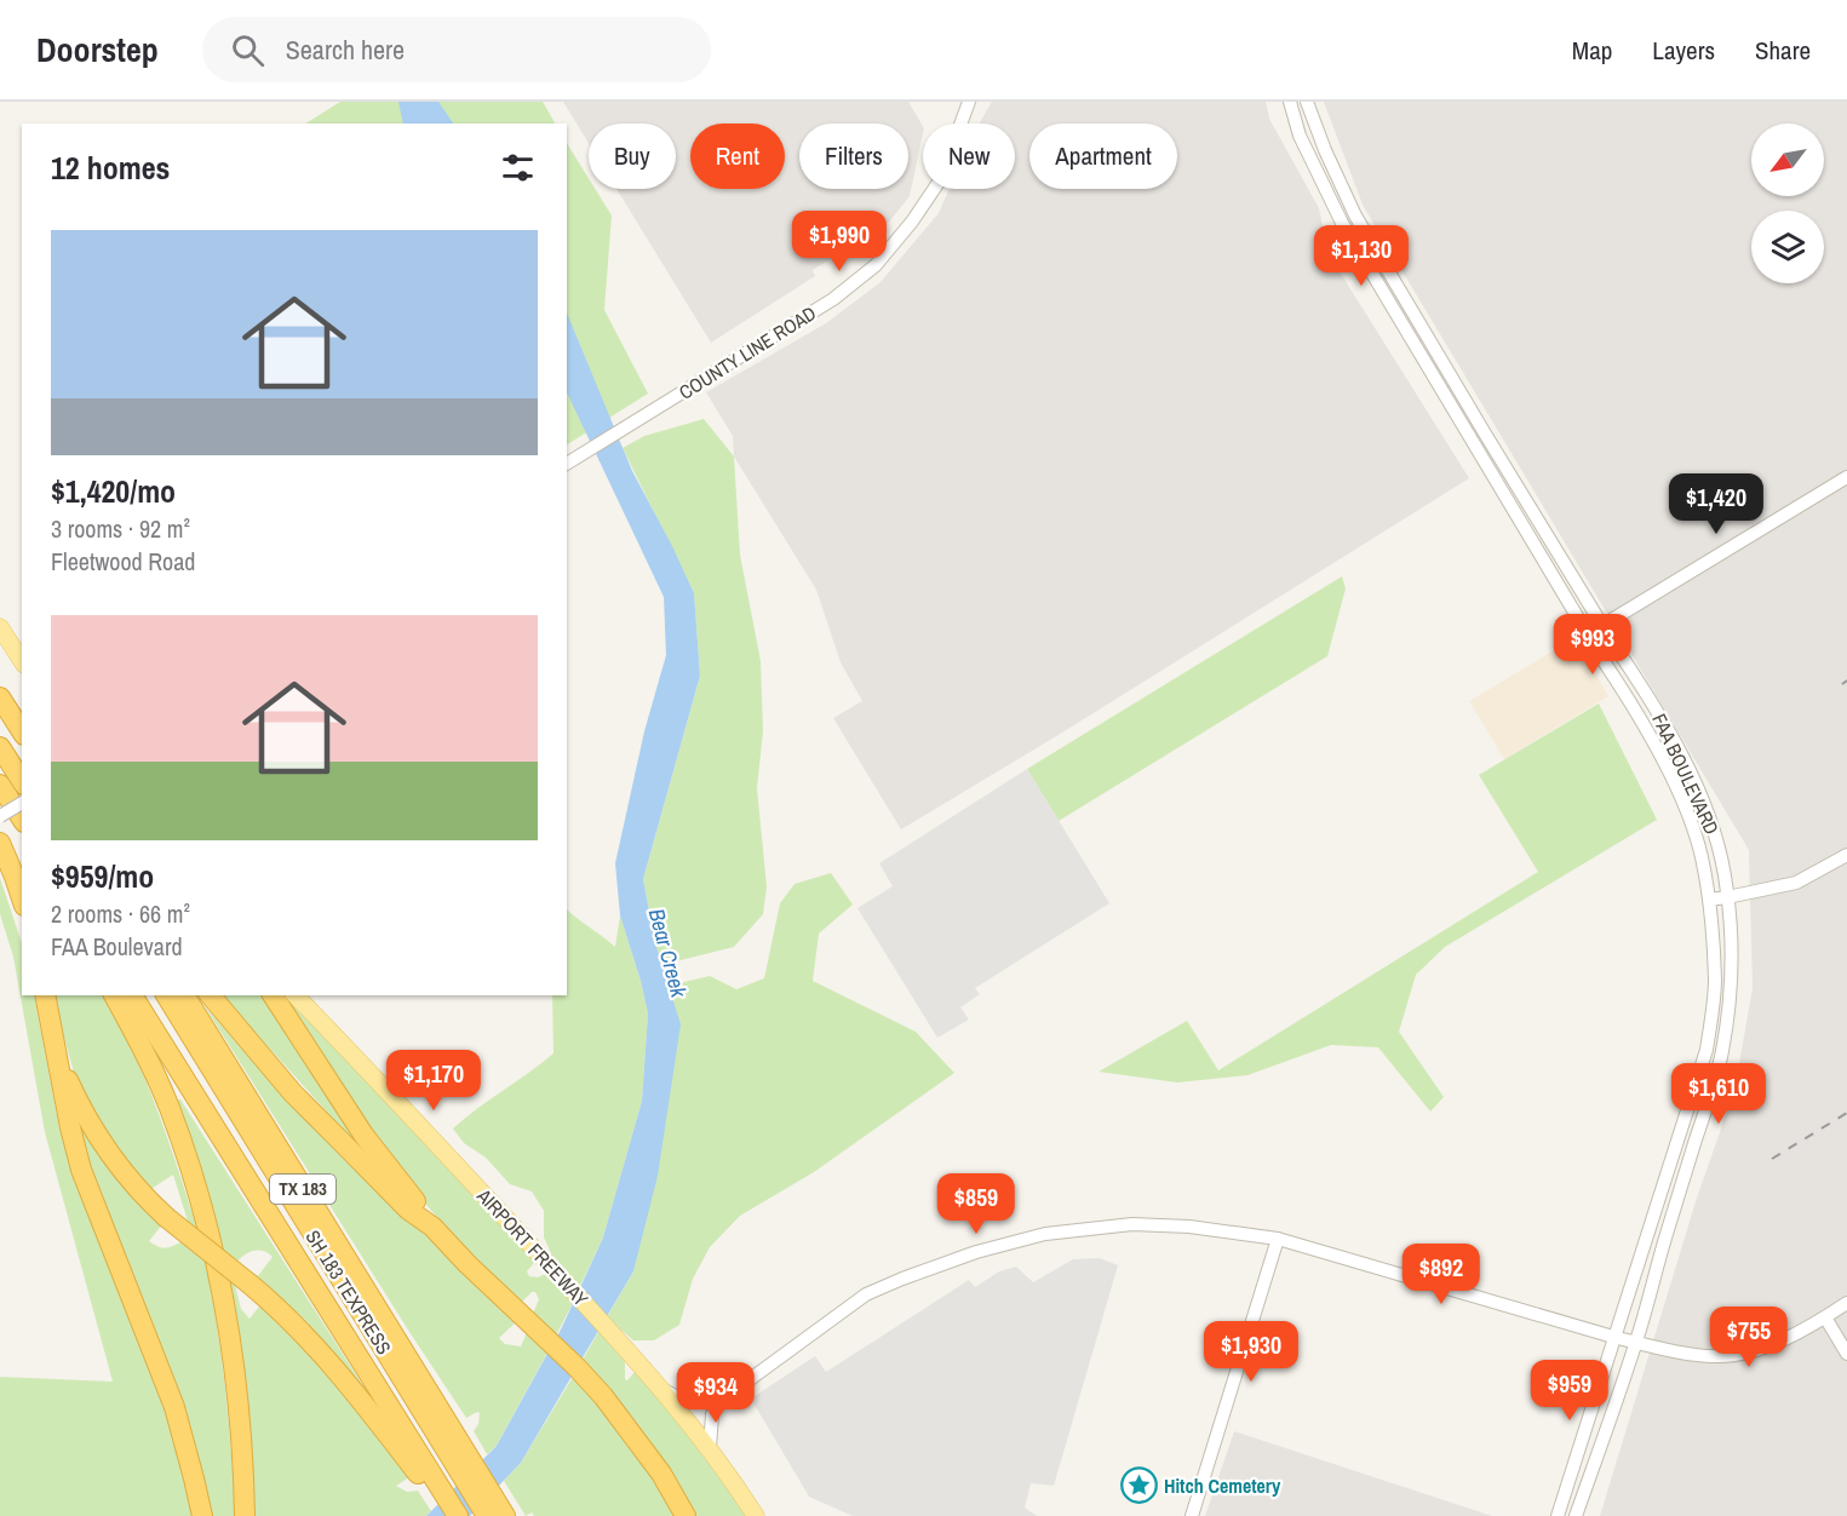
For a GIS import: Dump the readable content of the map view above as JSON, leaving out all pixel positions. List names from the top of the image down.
{
  "streets": {
    "highway": ["TX 183", "SH 183 TEXPRESS"],
    "main road": ["AIRPORT FREEWAY"],
    "street": ["COUNTY LINE ROAD", "FAA BOULEVARD"]
  },
  "crossings": [
    ["TX 183", "SH 183 TEXPRESS"]
  ],
  "water": ["Bear Creek"],
  "places": {
    "place": ["Hitch Cemetery"]
  },
  "north": "bottom left",
  "page": {
    "header": "Doorstep",
    "search": "Search here",
    "nav": ["Map", "Layers", "Share"],
    "chip": [
      "Buy",
      "Rent",
      "Filters",
      "New",
      "Apartment"
    ],
    "heading": "12 homes",
    "price": [
      "$1,990",
      "$1,130",
      "$1,420",
      "$993",
      "$1,170",
      "$1,610",
      "$859",
      "$892",
      "$755",
      "$1,930",
      "$959",
      "$934"
    ],
    "list": [
      {
        "name": "$1,420/mo",
        "note": "3 rooms · 92 m² · Fleetwood Road"
      },
      {
        "name": "$959/mo",
        "note": "2 rooms · 66 m² · FAA Boulevard"
      }
    ]
  }
}
